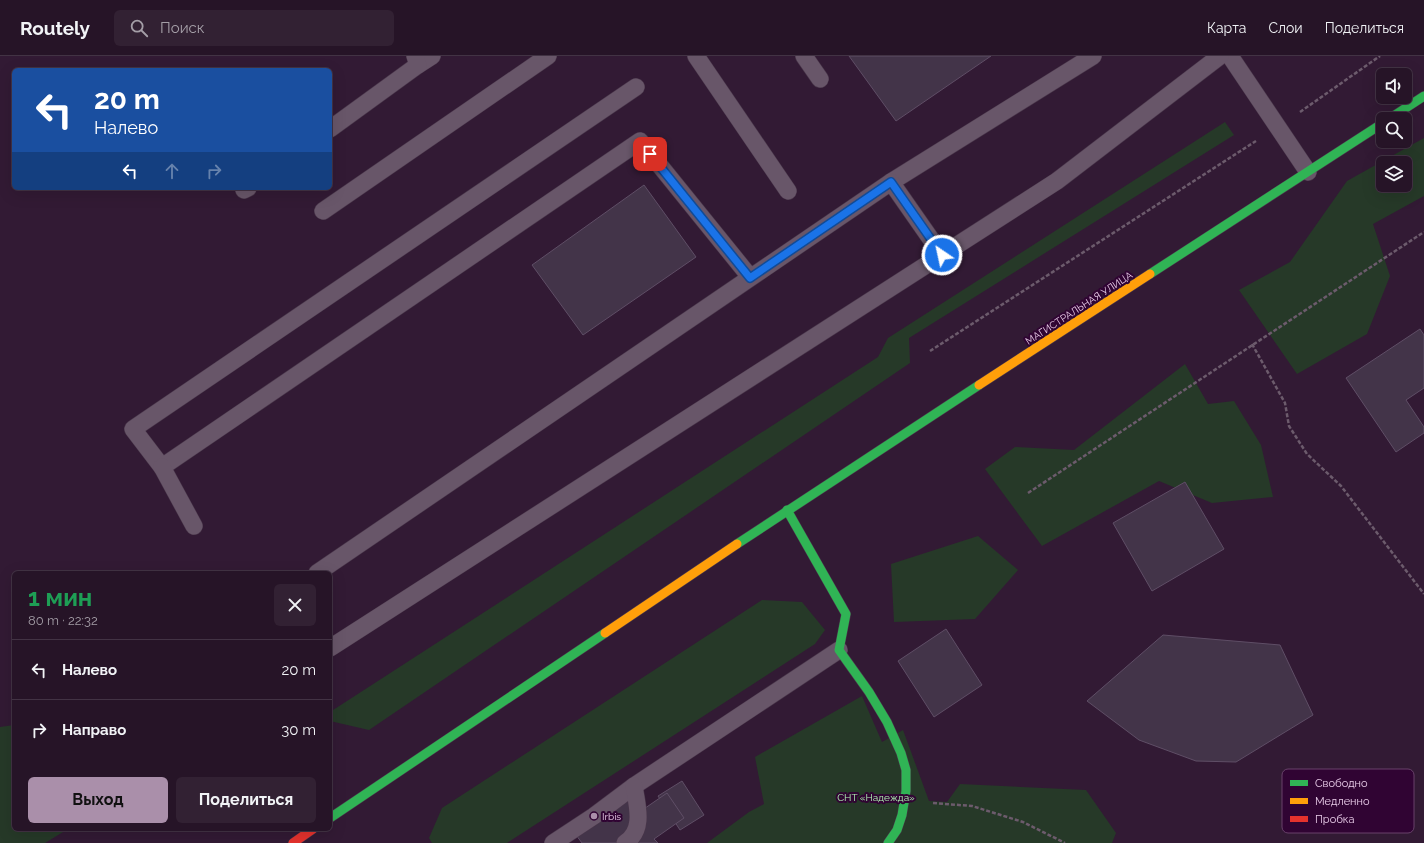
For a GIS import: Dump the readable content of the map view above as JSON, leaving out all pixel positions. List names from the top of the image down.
{
  "streets": {
    "main road": ["МАГИСТРАЛЬНАЯ УЛИЦА"]
  },
  "parks": ["СНТ «Надежда»"],
  "places": ["Irbis"],
  "legend": ["Свободно", "Медленно", "Пробка"],
  "page": {
    "header": "Routely",
    "search": "Поиск",
    "nav": ["Карта", "Слои", "Поделиться"],
    "turn": ["20 m", "Налево"],
    "heading": ["1 мин", "80 m · 22:32"],
    "list": [
      {
        "name": "Налево",
        "value": "20 m"
      },
      {
        "name": "Направо",
        "value": "30 m"
      }
    ],
    "buttons": ["Выход", "Поделиться"]
  }
}
